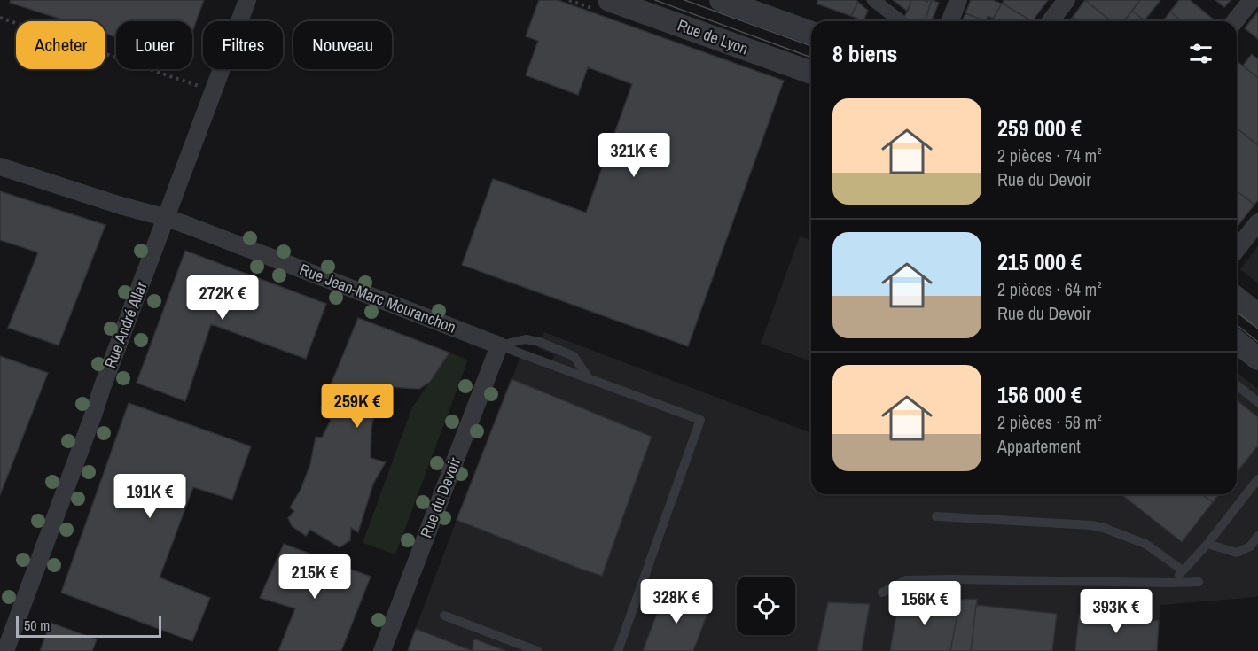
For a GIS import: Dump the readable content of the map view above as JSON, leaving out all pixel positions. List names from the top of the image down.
{
  "streets": {
    "street": [
      "Rue de Lyon",
      "Rue Jean-Marc Mouranchon",
      "Rue André Allar",
      "Rue du Devoir"
    ]
  },
  "crossings": [
    ["Rue Jean-Marc Mouranchon", "Rue André Allar"],
    ["Rue Jean-Marc Mouranchon", "Rue du Devoir"]
  ],
  "scale_bar": "50 m",
  "page": {
    "chip": [
      "Acheter",
      "Louer",
      "Filtres",
      "Nouveau"
    ],
    "heading": "8 biens",
    "list": [
      {
        "name": "259 000 €",
        "note": "2 pièces · 74 m² · Rue du Devoir"
      },
      {
        "name": "215 000 €",
        "note": "2 pièces · 64 m² · Rue du Devoir"
      },
      {
        "name": "156 000 €",
        "note": "2 pièces · 58 m² · Appartement"
      }
    ],
    "price": [
      "321K €",
      "272K €",
      "259K €",
      "191K €",
      "215K €",
      "328K €",
      "156K €",
      "393K €"
    ],
    "scale": "50 m"
  }
}
